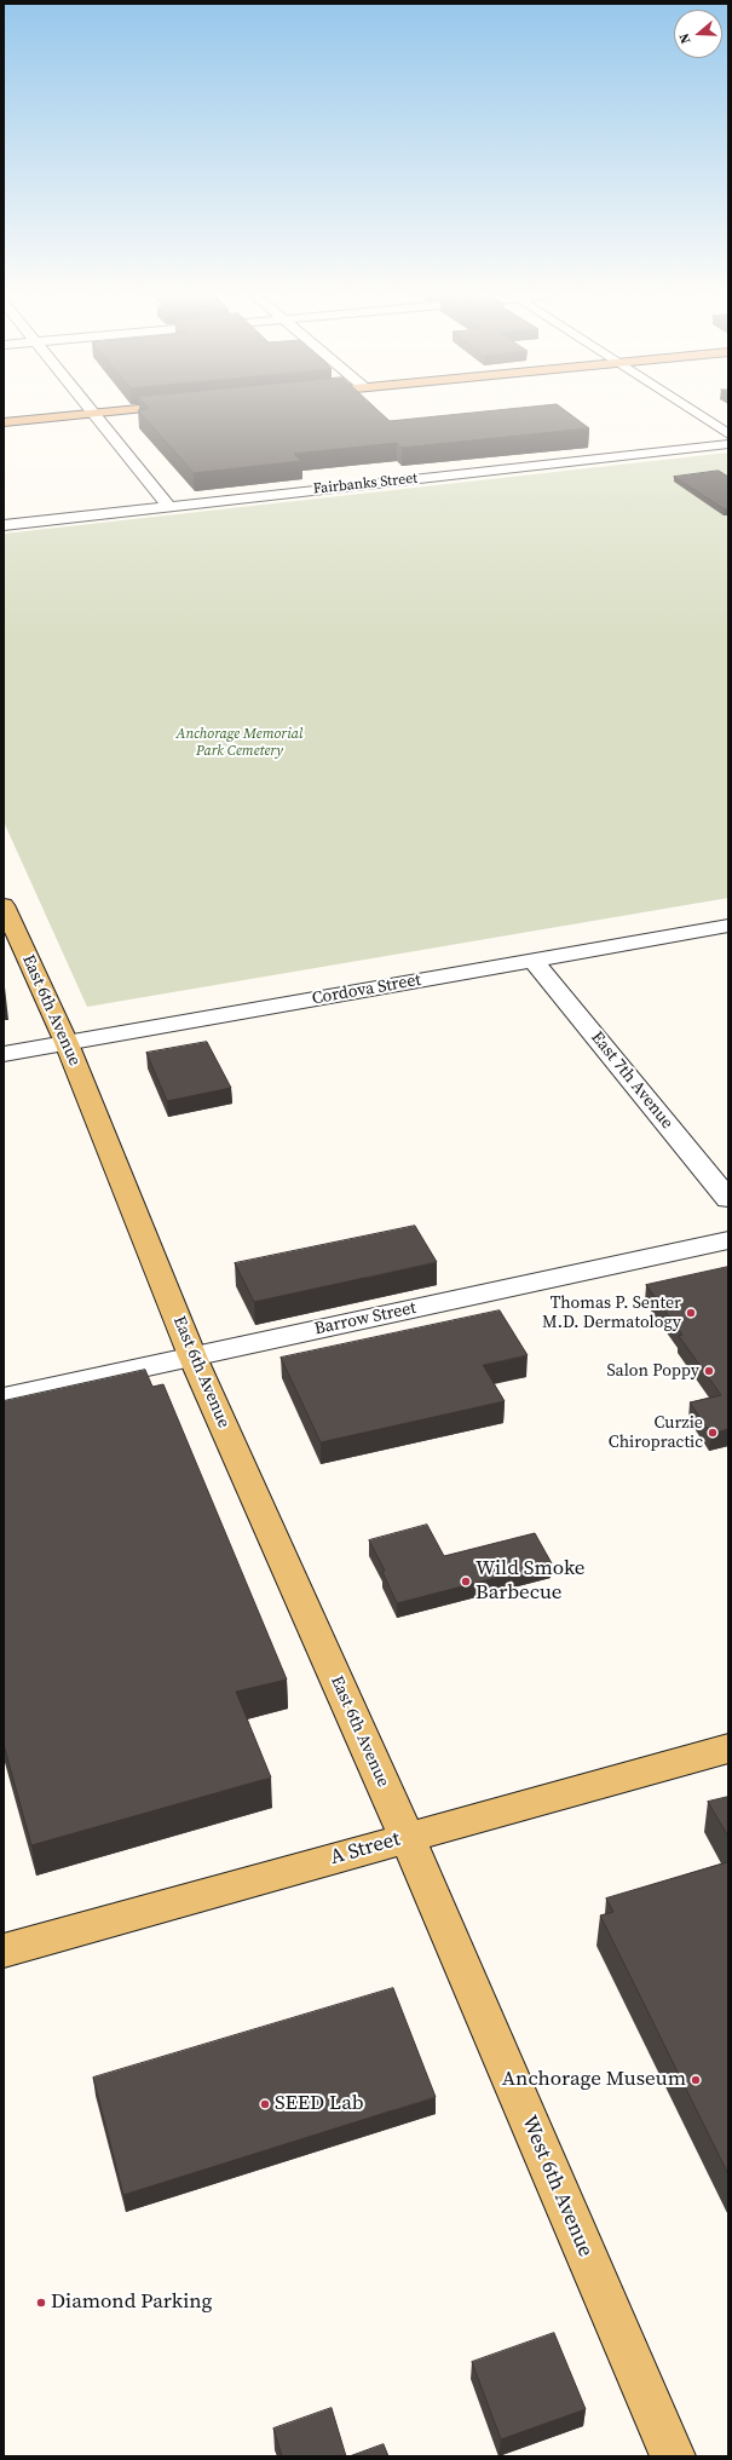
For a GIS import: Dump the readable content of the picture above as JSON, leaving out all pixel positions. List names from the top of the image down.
{
  "streets": {
    "main road": ["East 6th Avenue", "A Street", "West 6th Avenue"],
    "street": [
      "Fairbanks Street",
      "Cordova Street",
      "East 7th Avenue",
      "Barrow Street"
    ]
  },
  "crossings": [
    ["Cordova Street", "East 6th Avenue"],
    ["Cordova Street", "East 7th Avenue"],
    ["East 6th Avenue", "Barrow Street"],
    ["East 6th Avenue", "A Street"],
    ["East 6th Avenue", "West 6th Avenue"],
    ["A Street", "West 6th Avenue"]
  ],
  "parks": ["Anchorage Memorial Park Cemetery"],
  "places": [
    "Thomas P. Senter M.D. Dermatology",
    "Salon Poppy",
    "Curzie Chiropractic",
    "Wild Smoke Barbecue",
    "Anchorage Museum",
    "SEED Lab",
    "Diamond Parking"
  ],
  "north": "left"
}
